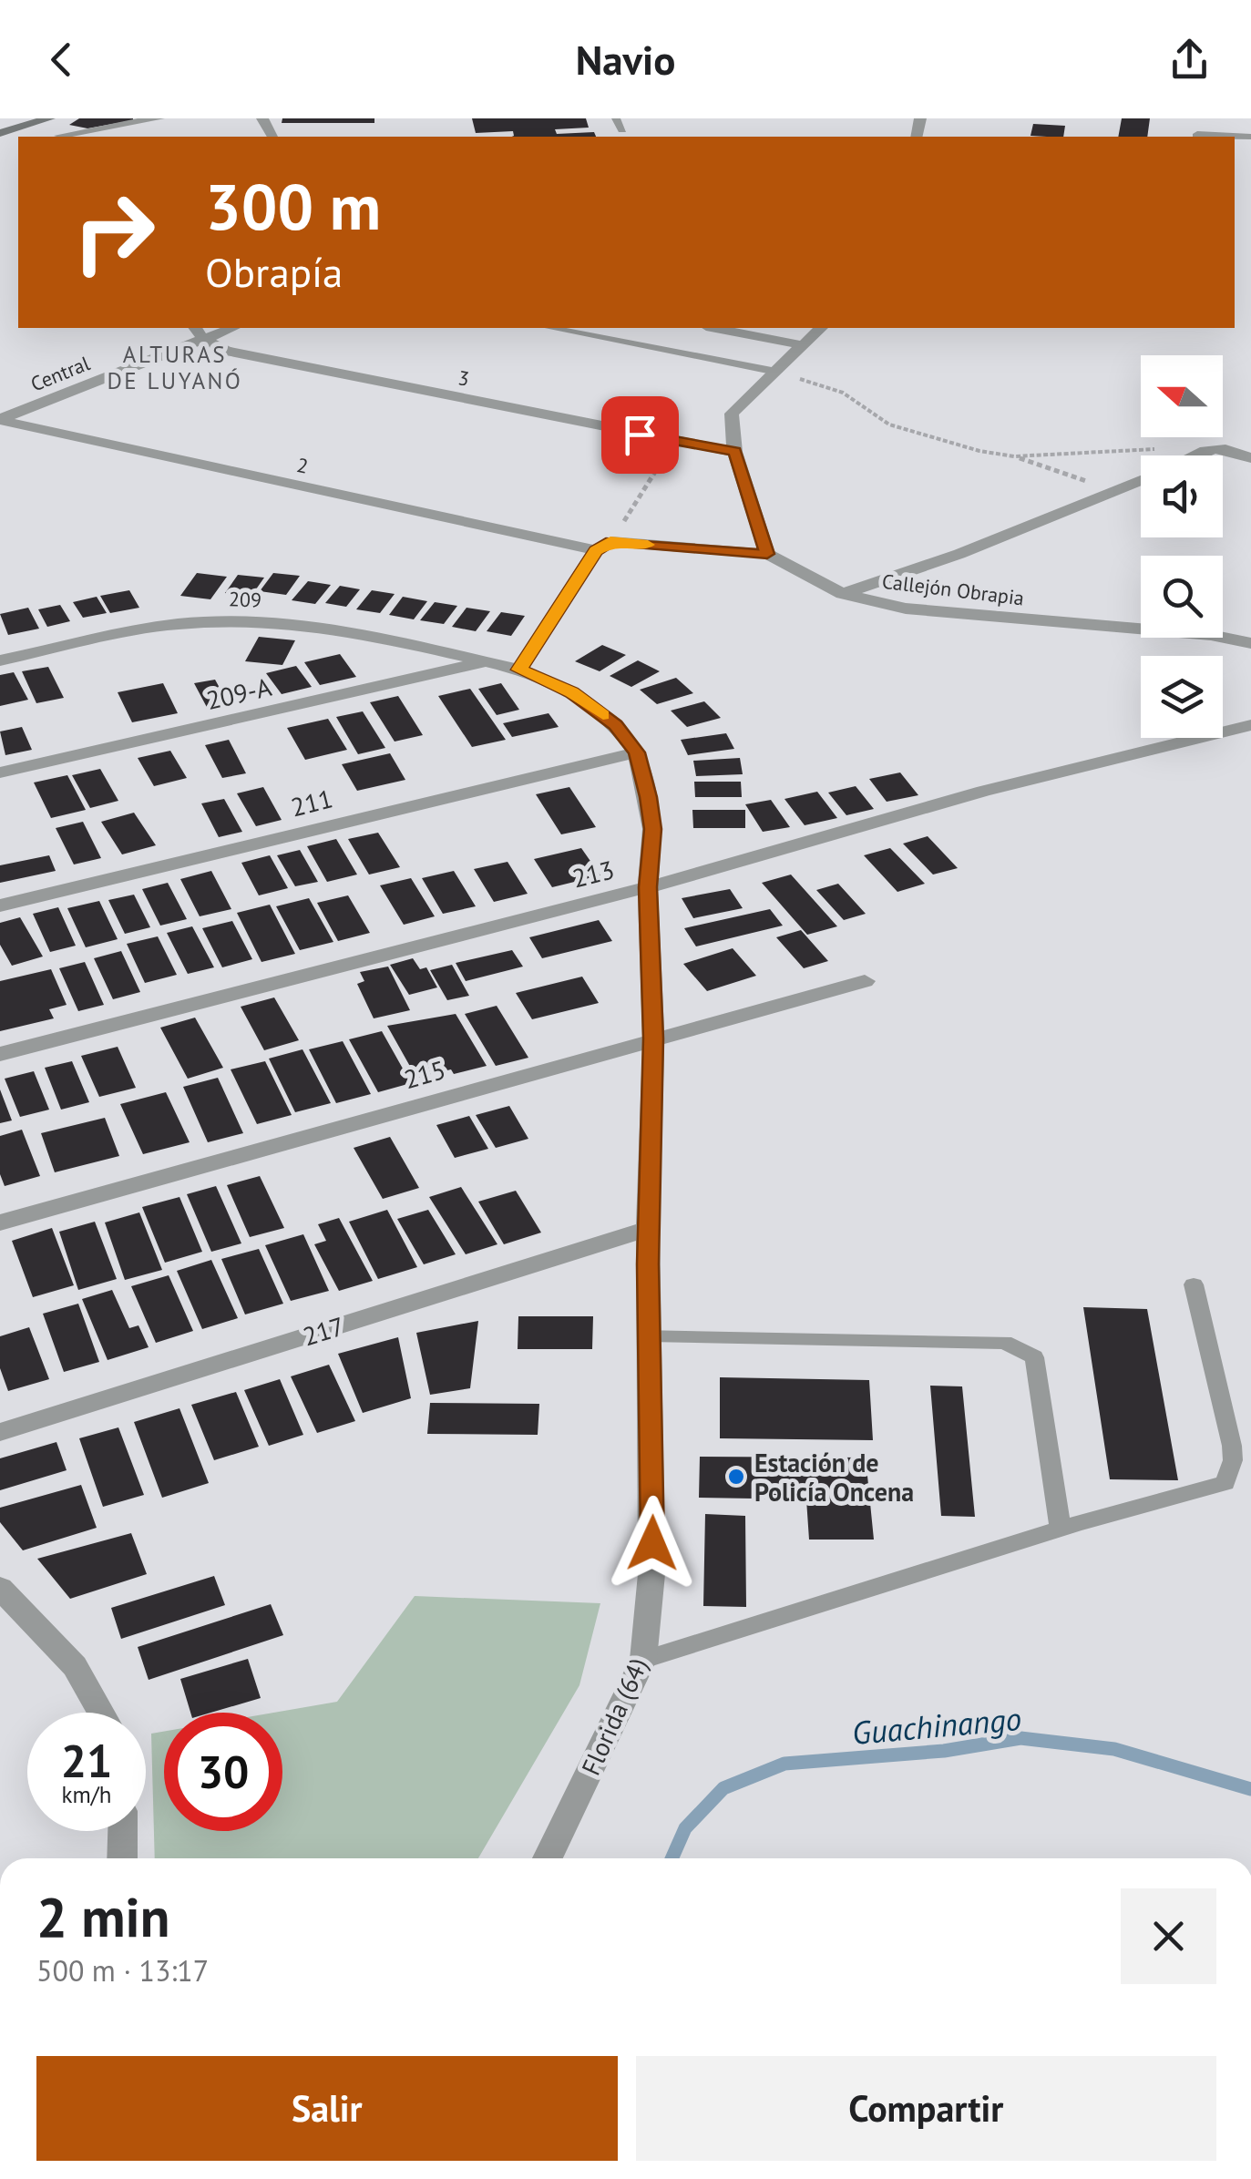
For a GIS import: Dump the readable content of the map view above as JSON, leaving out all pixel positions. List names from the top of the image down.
{
  "streets": {
    "street": [
      "Central",
      "3",
      "2",
      "Callejón Obrapia",
      "209",
      "209-A",
      "211",
      "213",
      "215",
      "217",
      "Florida (64)"
    ]
  },
  "crossings": [
    ["Central", "3"],
    ["Central", "2"],
    ["2", "Callejón Obrapia"],
    ["209", "209-A"],
    ["209", "Florida (64)"],
    ["209-A", "Florida (64)"],
    ["211", "Florida (64)"],
    ["213", "Florida (64)"],
    ["215", "Florida (64)"],
    ["217", "Florida (64)"]
  ],
  "districts": ["ALTURAS DE LUYANÓ"],
  "water": ["Guachinango"],
  "places": ["Estación de Policía Oncena"],
  "north": "left",
  "page": {
    "header": "Navio",
    "turn": ["300 m", "Obrapía"],
    "speed": "21 km/h",
    "limit": "30",
    "heading": ["2 min", "500 m · 13:17"],
    "buttons": ["Salir", "Compartir"]
  }
}
